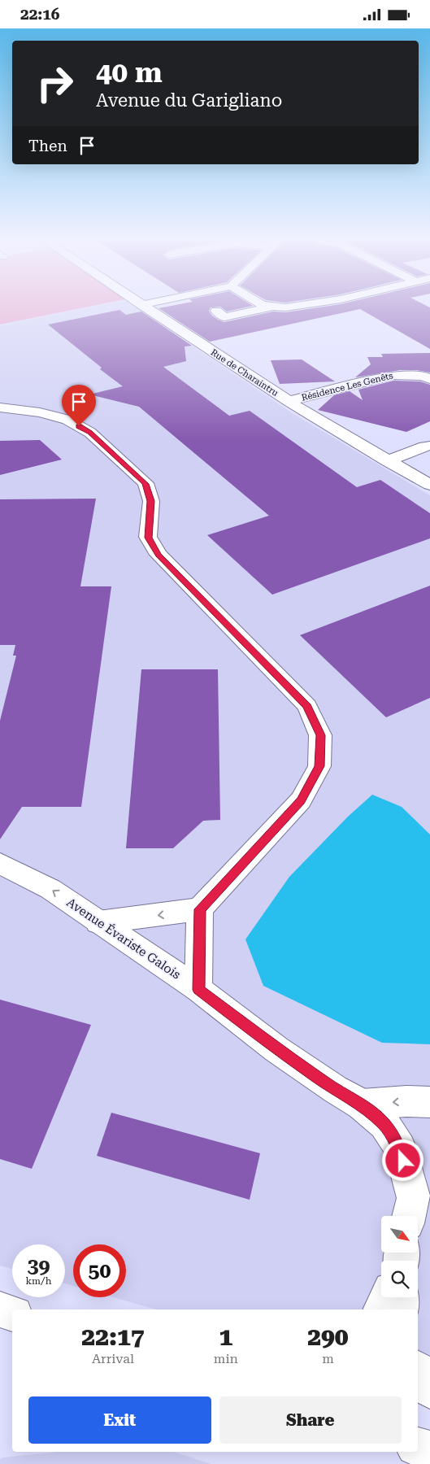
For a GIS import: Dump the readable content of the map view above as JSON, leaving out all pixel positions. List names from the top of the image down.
{
  "streets": {
    "street": ["Rue de Charaintru", "Résidence Les Genêts", "Avenue Évariste Galois"]
  },
  "crossings": [
    ["Rue de Charaintru", "Résidence Les Genêts"]
  ],
  "north": "bottom right",
  "page": {
    "status": "22:16",
    "turn": ["40 m", "Avenue du Garigliano"],
    "then": "Then",
    "speed": "39 km/h",
    "limit": "50",
    "eta": [
      "22:17",
      "Arrival",
      "1",
      "min",
      "290",
      "m"
    ],
    "buttons": ["Exit", "Share"]
  }
}
